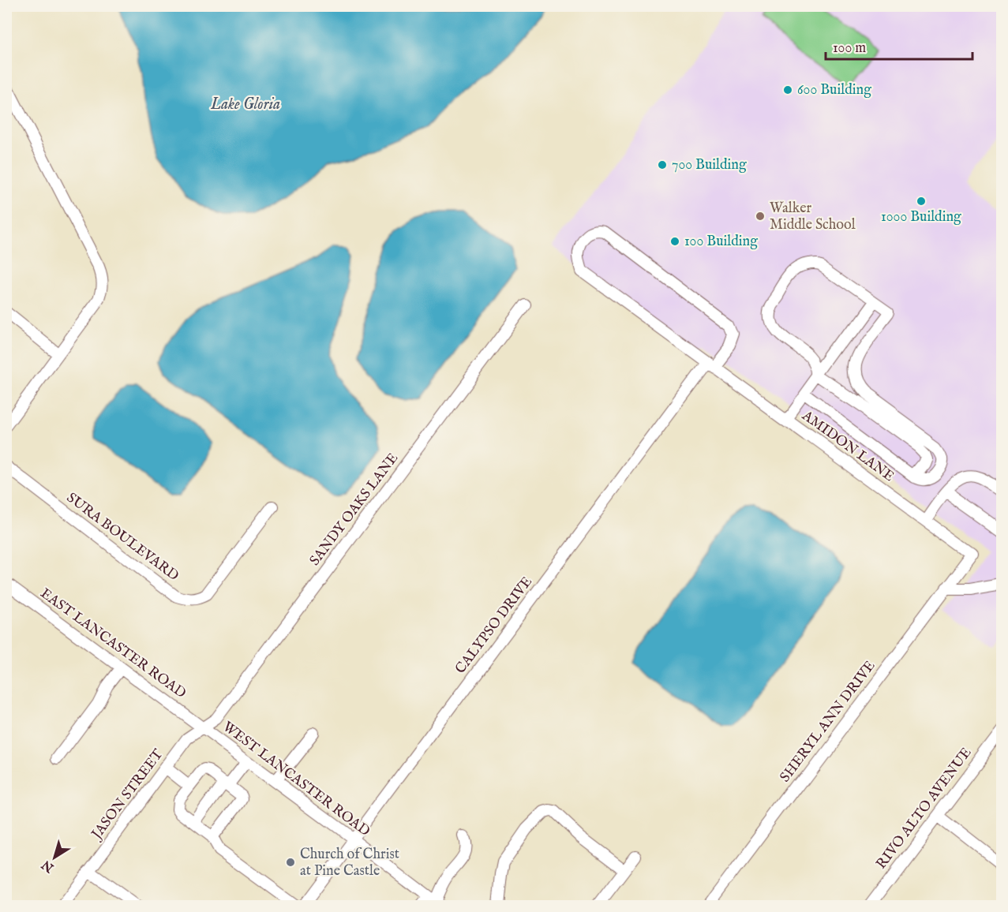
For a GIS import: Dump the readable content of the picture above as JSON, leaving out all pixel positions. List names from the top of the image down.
{
  "streets": {
    "street": [
      "AMIDON LANE",
      "SANDY OAKS LANE",
      "SURA BOULEVARD",
      "CALYPSO DRIVE",
      "EAST LANCASTER ROAD",
      "SHERYL ANN DRIVE",
      "WEST LANCASTER ROAD",
      "JASON STREET",
      "RIVO ALTO AVENUE"
    ]
  },
  "crossings": [
    ["AMIDON LANE", "CALYPSO DRIVE"],
    ["AMIDON LANE", "SHERYL ANN DRIVE"],
    ["SANDY OAKS LANE", "EAST LANCASTER ROAD"],
    ["SANDY OAKS LANE", "WEST LANCASTER ROAD"],
    ["SANDY OAKS LANE", "JASON STREET"],
    ["CALYPSO DRIVE", "WEST LANCASTER ROAD"],
    ["EAST LANCASTER ROAD", "WEST LANCASTER ROAD"],
    ["EAST LANCASTER ROAD", "JASON STREET"],
    ["WEST LANCASTER ROAD", "JASON STREET"]
  ],
  "water": ["Lake Gloria"],
  "places": [
    "600 Building",
    "700 Building",
    "1000 Building",
    "Walker Middle School",
    "100 Building",
    "Church of Christ at Pine Castle"
  ],
  "scale_bar": "100 m",
  "north": "bottom left"
}
